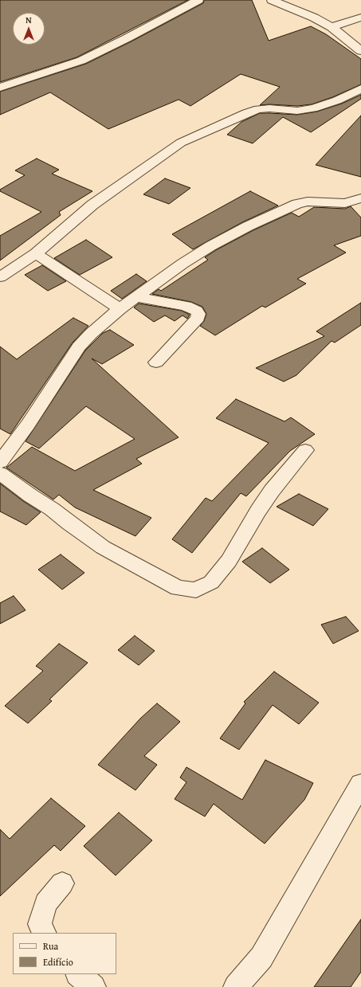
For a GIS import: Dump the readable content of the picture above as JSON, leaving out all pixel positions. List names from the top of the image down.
{
  "legend": ["Rua", "Edifício"],
  "north": "top"
}
